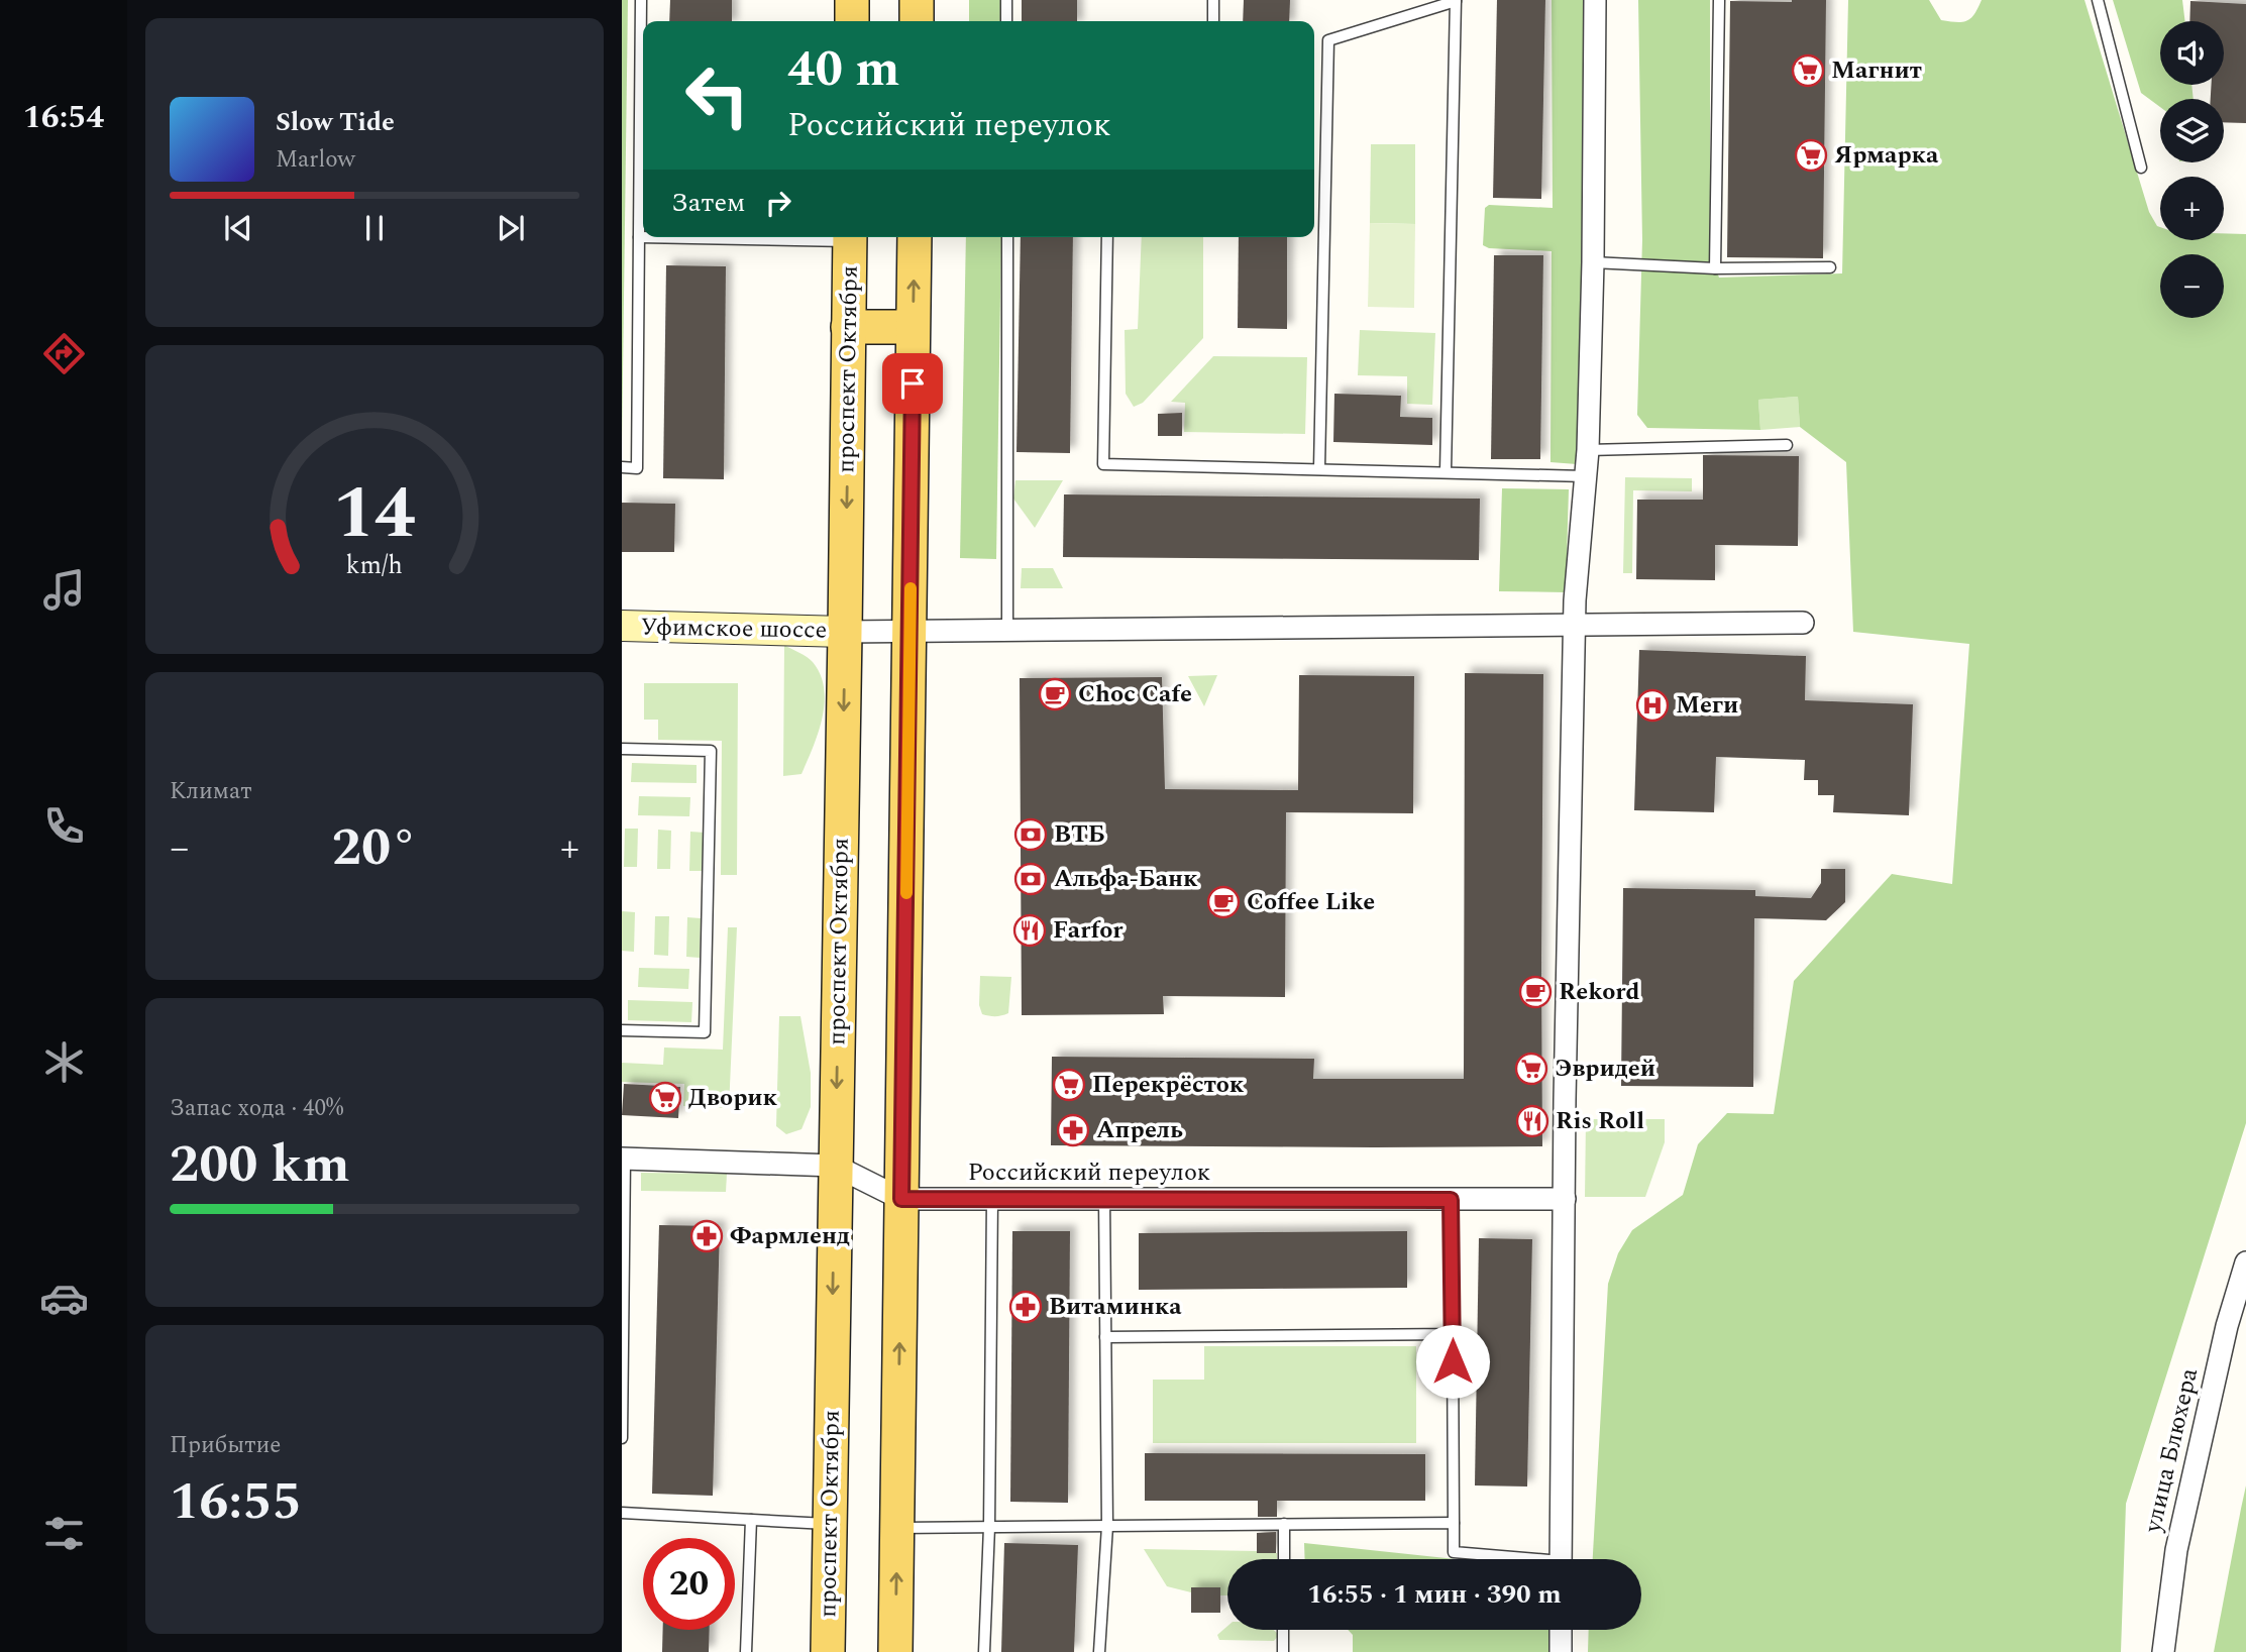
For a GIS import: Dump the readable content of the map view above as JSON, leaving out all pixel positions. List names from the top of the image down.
{
  "streets": {
    "main road": ["проспект Октября", "Уфимское шоссе"],
    "street": ["Российский переулок", "улица Блюхера"]
  },
  "crossings": [
    ["проспект Октября", "Уфимское шоссе"],
    ["проспект Октября", "Российский переулок"]
  ],
  "places": {
    "supermarket": [
      "Магнит",
      "Ярмарка",
      "Эвридей",
      "Перекрёсток",
      "Дворик"
    ],
    "cafe": ["Choc Cafe", "Coffee Like", "Rekord"],
    "hospital": ["Меги"],
    "bank": ["ВТБ", "Альфа-Банк"],
    "restaurant": ["Farfor", "Ris Roll"],
    "pharmacy": ["Апрель", "Фармленд", "Витаминка"]
  },
  "page": {
    "tabs": "16:54",
    "map_buttons": ["+", "−"],
    "turn": ["40 m", "Российский переулок"],
    "song": ["Slow Tide", "Marlow"],
    "then": "Затем",
    "tile": [
      "Климат",
      ["Запас хода · 40%", "200 km"],
      ["Прибытие", "16:55"]
    ],
    "heat": ["−", "20°", "+"],
    "limit": "20",
    "trip": "16:55 · 1 мин · 390 m",
    "gauge": ["14", "km/h"]
  }
}
